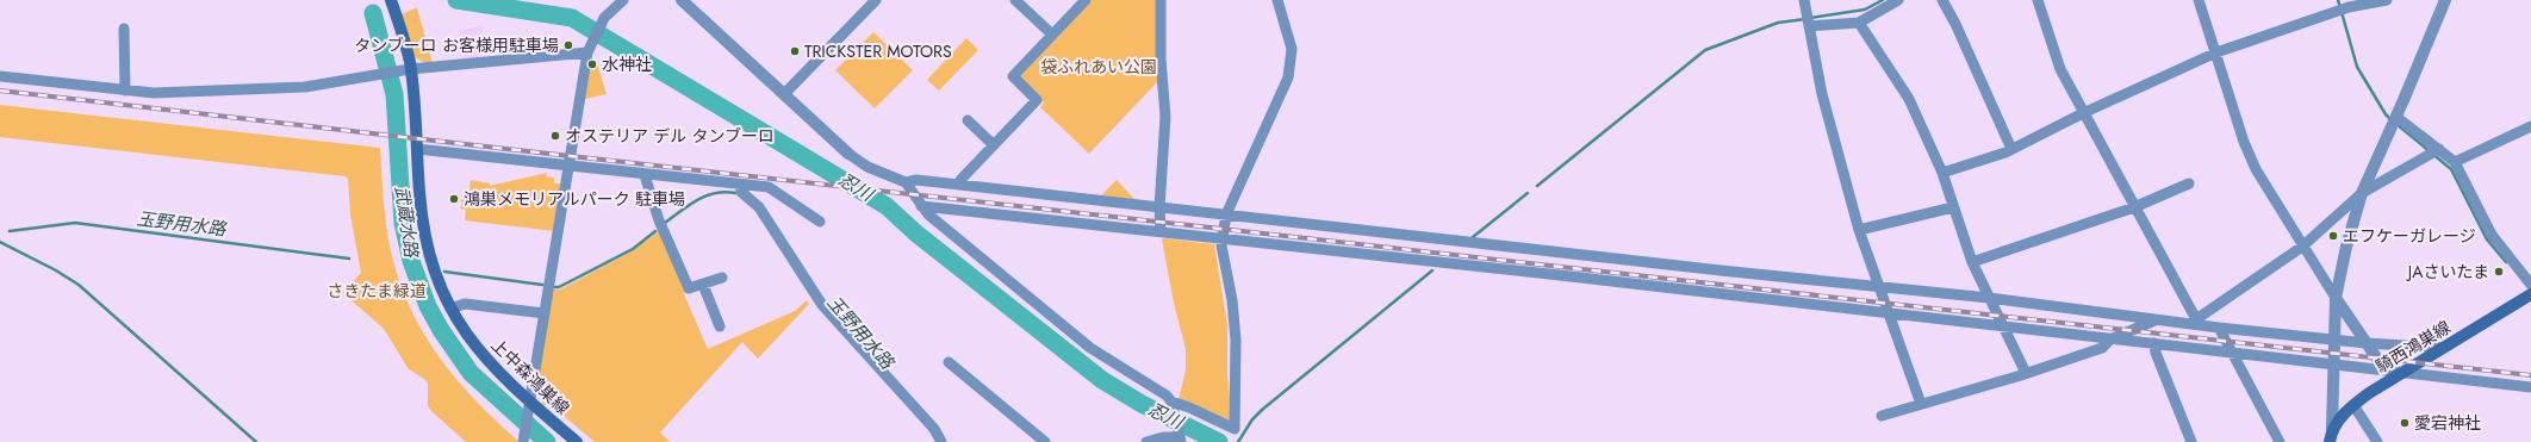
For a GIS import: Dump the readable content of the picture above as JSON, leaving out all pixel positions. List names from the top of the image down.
{
  "streets": {
    "main road": ["騎西鴻巣線", "上中森鴻巣線"]
  },
  "water": ["忍川", "武蔵水路", "玉野用水路"],
  "parks": ["袋ふれあい公園", "さきたま緑道"],
  "places": [
    "タンブーロ お客様用駐車場",
    "TRICKSTER MOTORS",
    "水神社",
    "オステリア デル タンブーロ",
    "鴻巣メモリアルパーク 駐車場",
    "エフケーガレージ",
    "JAさいたま",
    "愛宕神社"
  ]
}
